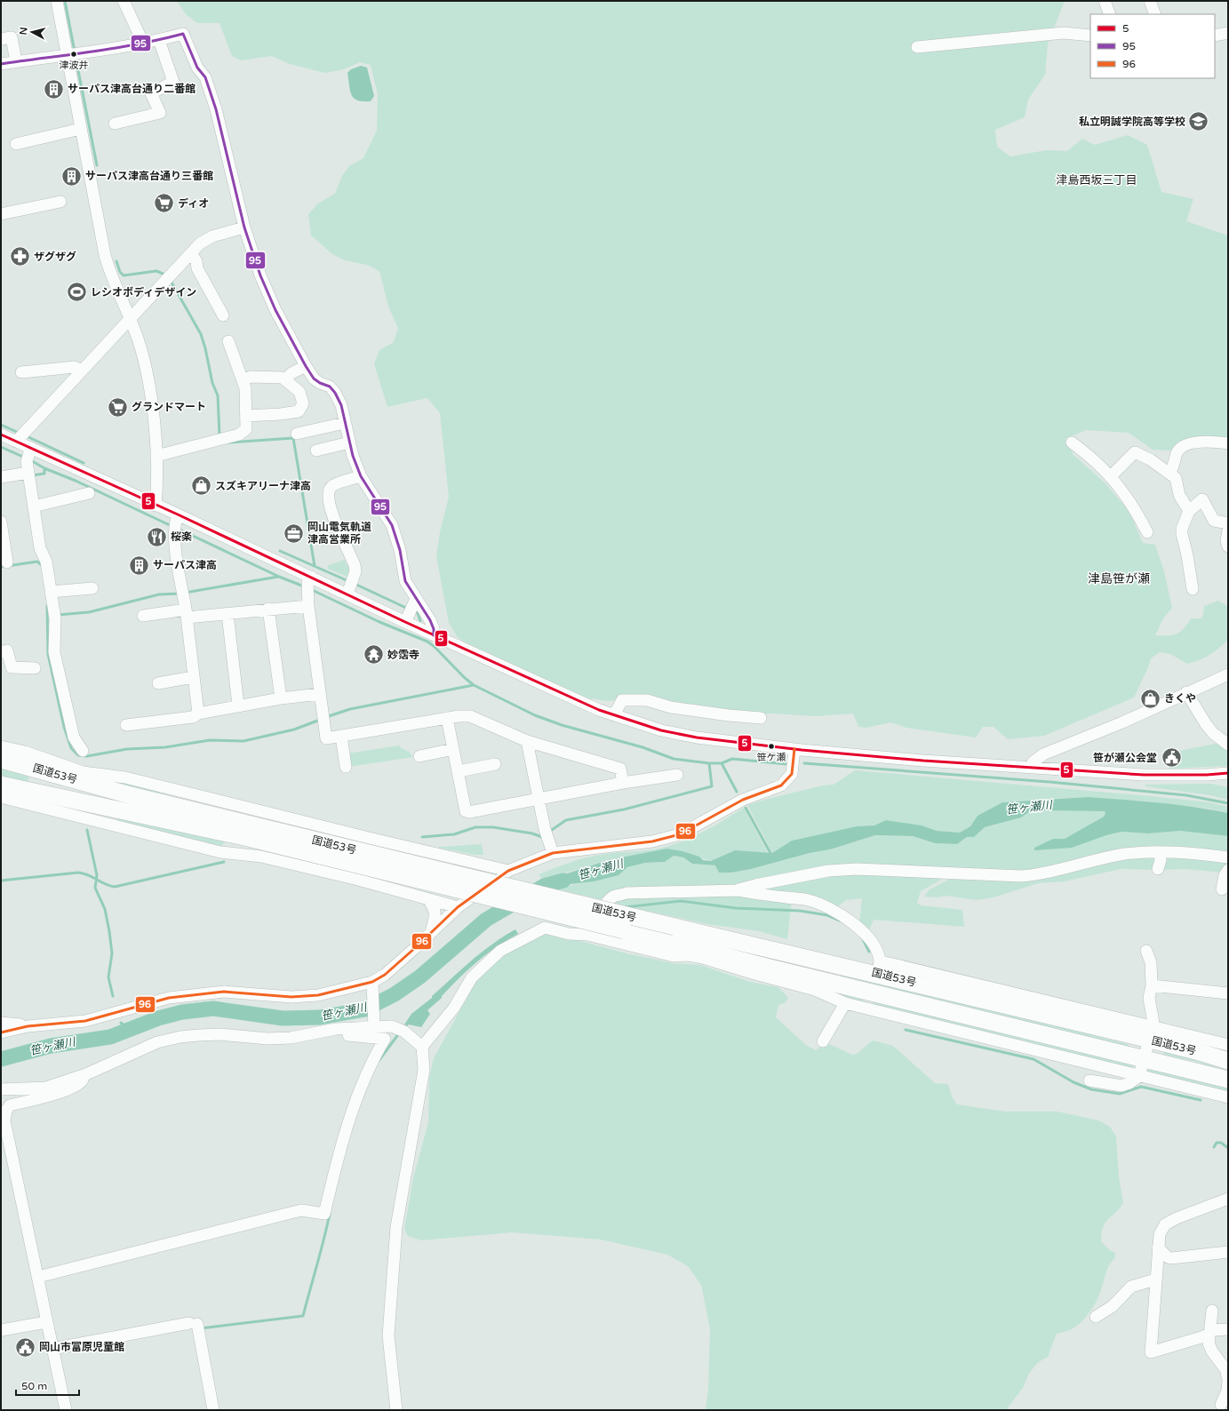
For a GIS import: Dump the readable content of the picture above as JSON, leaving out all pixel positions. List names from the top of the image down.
{
  "streets": {
    "highway": ["国道53号"]
  },
  "districts": ["津島西坂三丁目", "津島笹が瀬"],
  "water": ["笹ヶ瀬川"],
  "places": {
    "other": ["津波井", "笹ケ瀬"],
    "building": ["サーパス津高台通り二番館", "サーパス津高台通り三番館", "サーパス津高"],
    "school or university": ["私立明誠学院高等学校"],
    "supermarket": ["ディオ", "グランドマート"],
    "pharmacy": ["ザグザグ"],
    "sports": ["レシオボディデザイン"],
    "shop": ["スズキアリーナ津高", "きくや"],
    "office": ["岡山電気軌道 津高営業所"],
    "restaurant": ["桜楽"],
    "temple": ["妙霑寺"],
    "public building": ["笹が瀬公会堂", "岡山市富原児童館"]
  },
  "lines": ["transit line 95", "transit line 5", "transit line 96"],
  "legend": ["5", "95", "96"],
  "scale_bar": "50 m",
  "north": "left"
}
